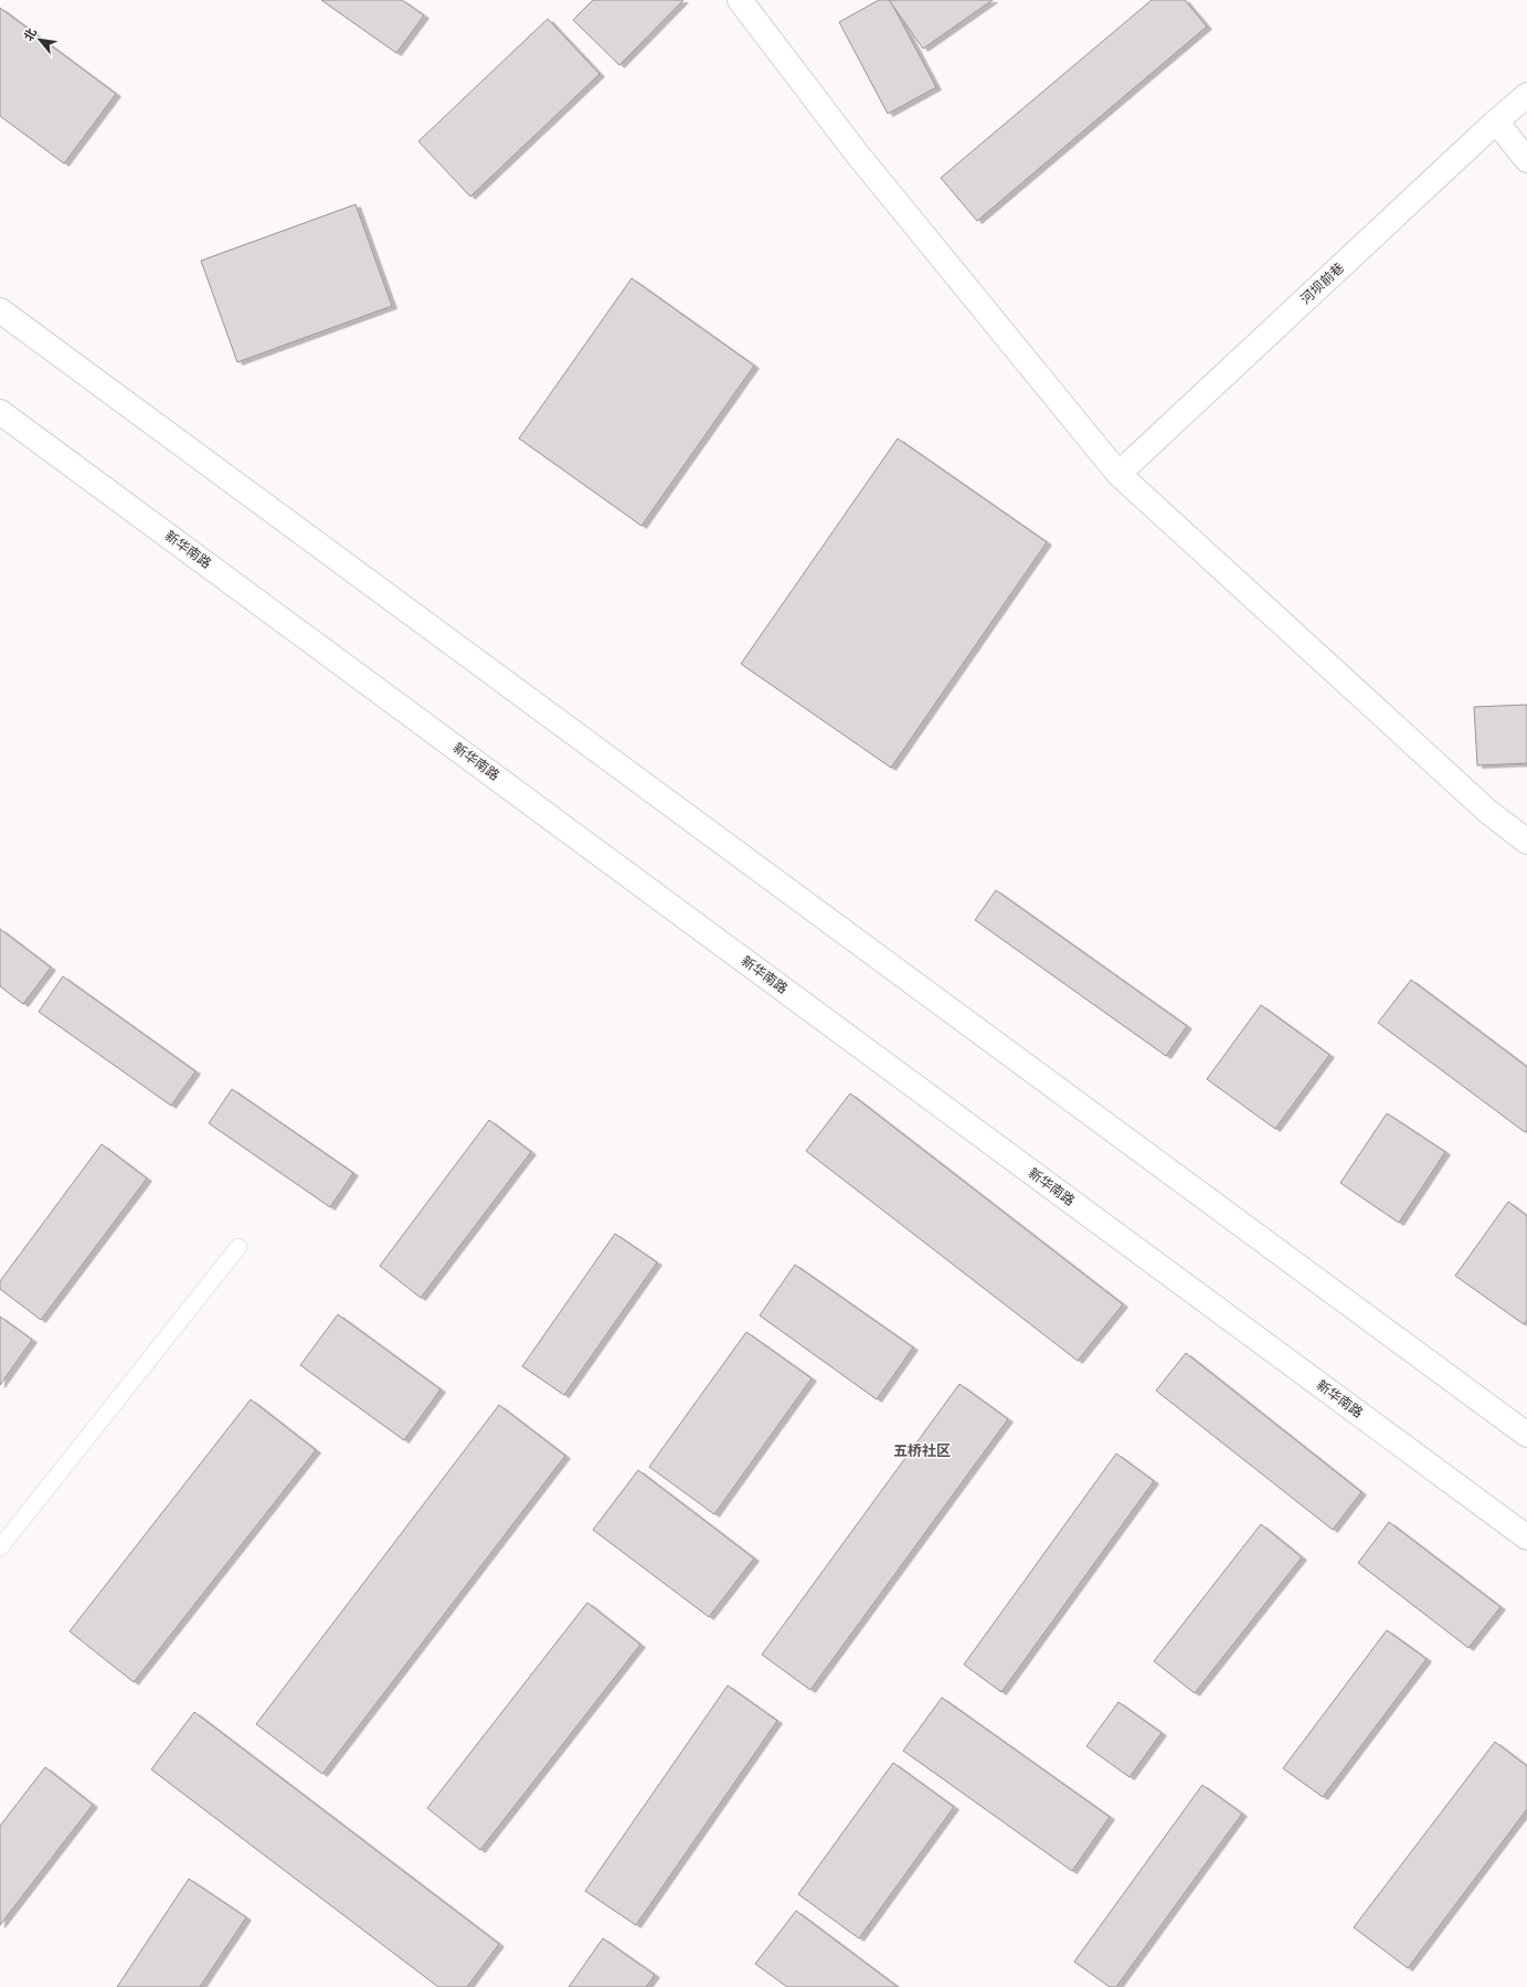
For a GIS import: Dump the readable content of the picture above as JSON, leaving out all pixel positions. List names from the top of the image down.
{
  "streets": {
    "main road": ["河坝前巷", "新华南路"]
  },
  "districts": ["五桥社区"],
  "north": "top left"
}
